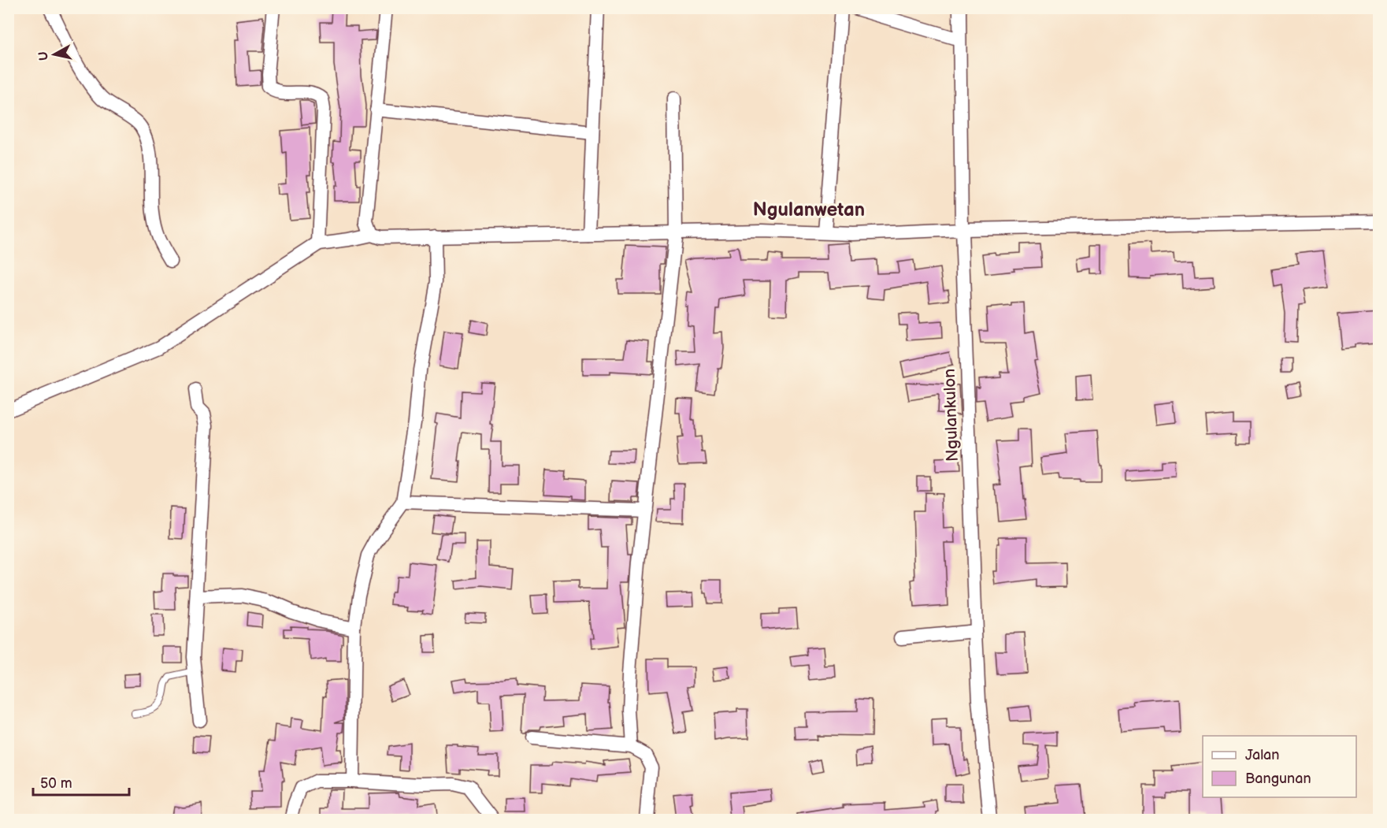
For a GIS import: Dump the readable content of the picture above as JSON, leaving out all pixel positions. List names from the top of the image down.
{
  "streets": {
    "street": ["Ngulankulon"]
  },
  "districts": ["Ngulanwetan"],
  "legend": ["Jalan", "Bangunan"],
  "scale_bar": "50 m",
  "north": "left"
}
